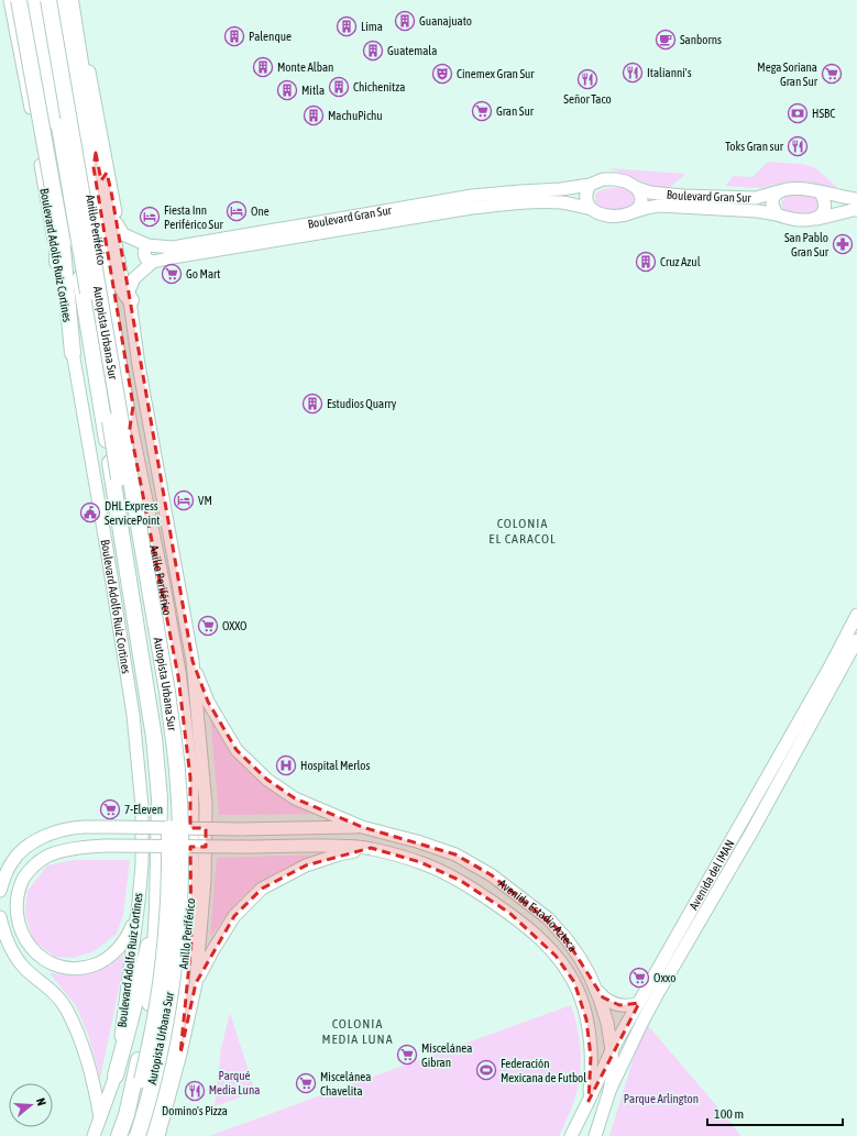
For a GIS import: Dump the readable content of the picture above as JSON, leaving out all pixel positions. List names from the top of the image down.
{
  "streets": {
    "highway": ["Anillo Periférico", "Autopista Urbana Sur"],
    "main road": [
      "Boulevard Gran Sur",
      "Boulevard Adolfo Ruiz Cortines",
      "Avenida del IMAN",
      "Avenida Estadio Azteca"
    ]
  },
  "crossings": [
    ["Avenida del IMAN", "Avenida Estadio Azteca"]
  ],
  "districts": ["COLONIA EL CARACOL", "COLONIA MEDIA LUNA"],
  "parks": ["Parqué Media Luna", "Parque Arlington"],
  "places": {
    "building": [
      "Guanajuato",
      "Lima",
      "Palenque",
      "Guatemala",
      "Monte Alban",
      "Chichenitza",
      "Mitla",
      "MachuPichu",
      "Cruz Azul",
      "Estudios Quarry"
    ],
    "cafe": ["Sanborns"],
    "restaurant": [
      "Italianni's",
      "Señor Taco",
      "Toks Gran sur",
      "Domino's Pizza"
    ],
    "theatre": ["Cinemex Gran Sur"],
    "supermarket": [
      "Mega Soriana Gran Sur",
      "Gran Sur",
      "Go Mart",
      "OXXO",
      "7-Eleven",
      "Oxxo",
      "Miscelánea Gibran",
      "Miscelánea Chavelita"
    ],
    "bank": ["HSBC"],
    "hotel": ["One", "Fiesta Inn Periférico Sur", "VM"],
    "pharmacy": ["San Pablo Gran Sur"],
    "public building": ["DHL Express ServicePoint"],
    "hospital": ["Hospital Merlos"],
    "sports": ["Federación Mexicana de Futbol"]
  },
  "scale_bar": "100 m",
  "north": "right"
}
